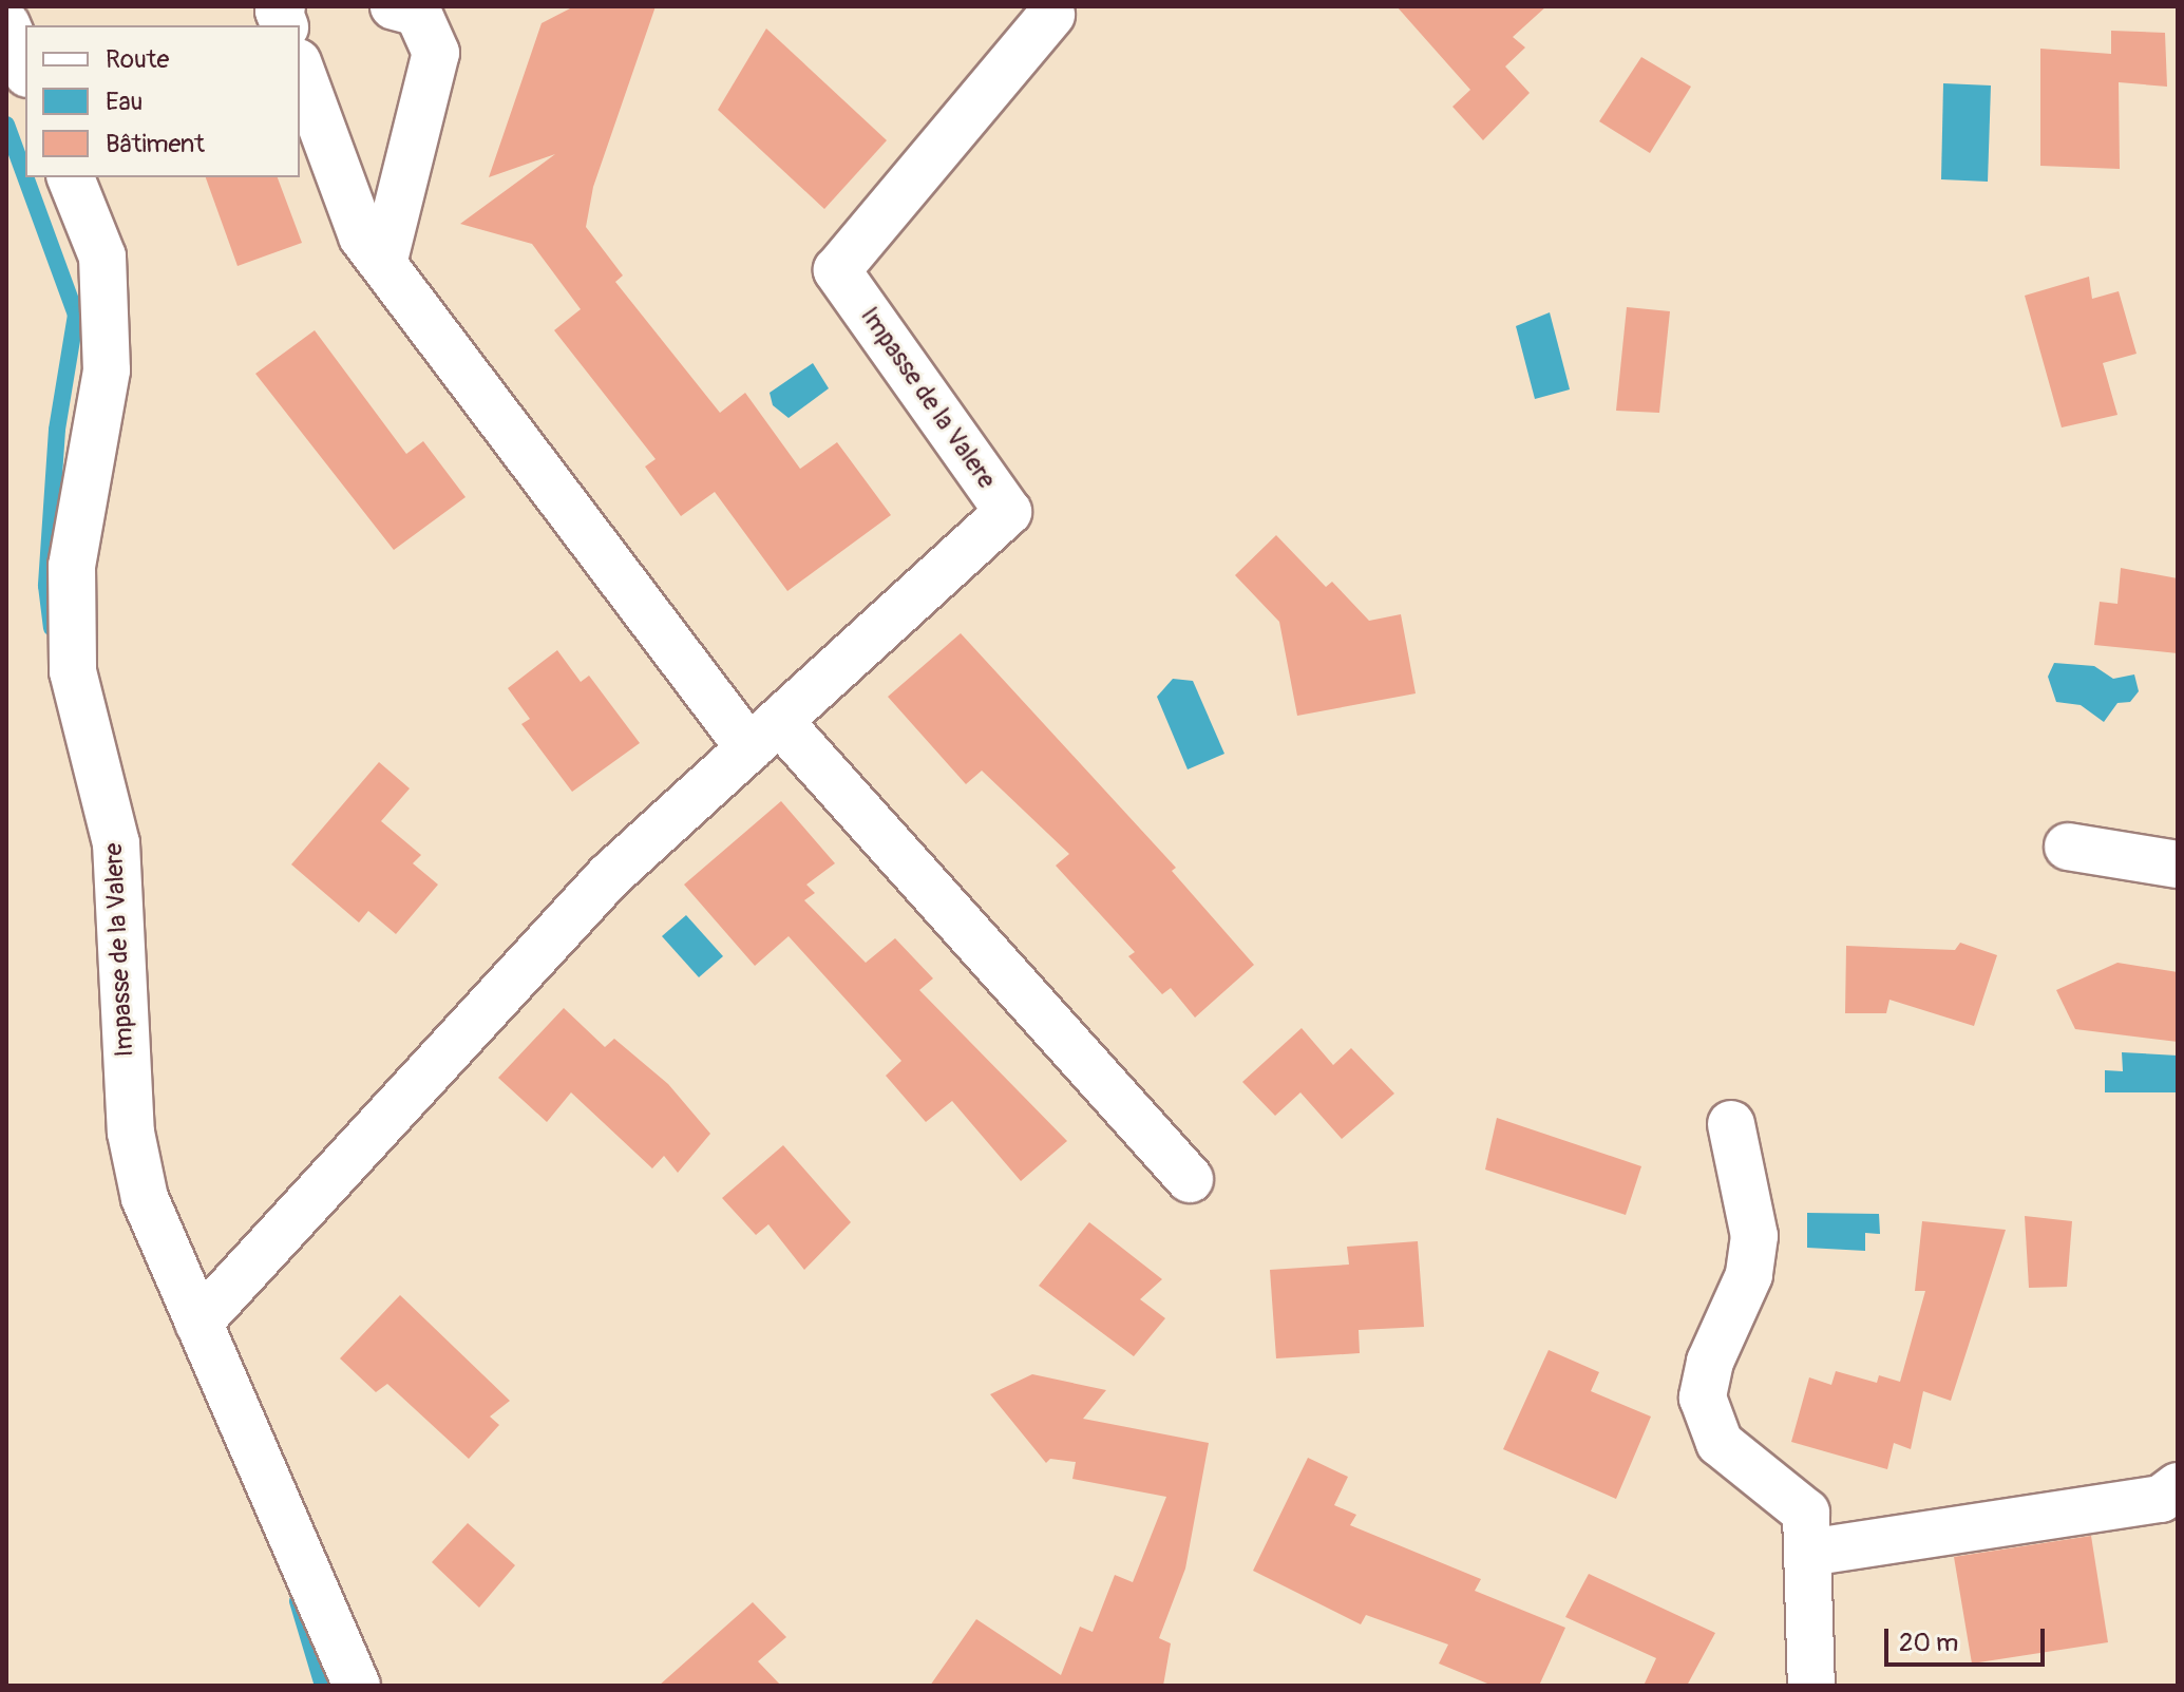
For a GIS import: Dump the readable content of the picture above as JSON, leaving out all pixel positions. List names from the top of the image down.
{
  "streets": {
    "street": ["Impasse de la Valere"]
  },
  "legend": ["Route", "Eau", "Bâtiment"],
  "scale_bar": "20 m"
}
